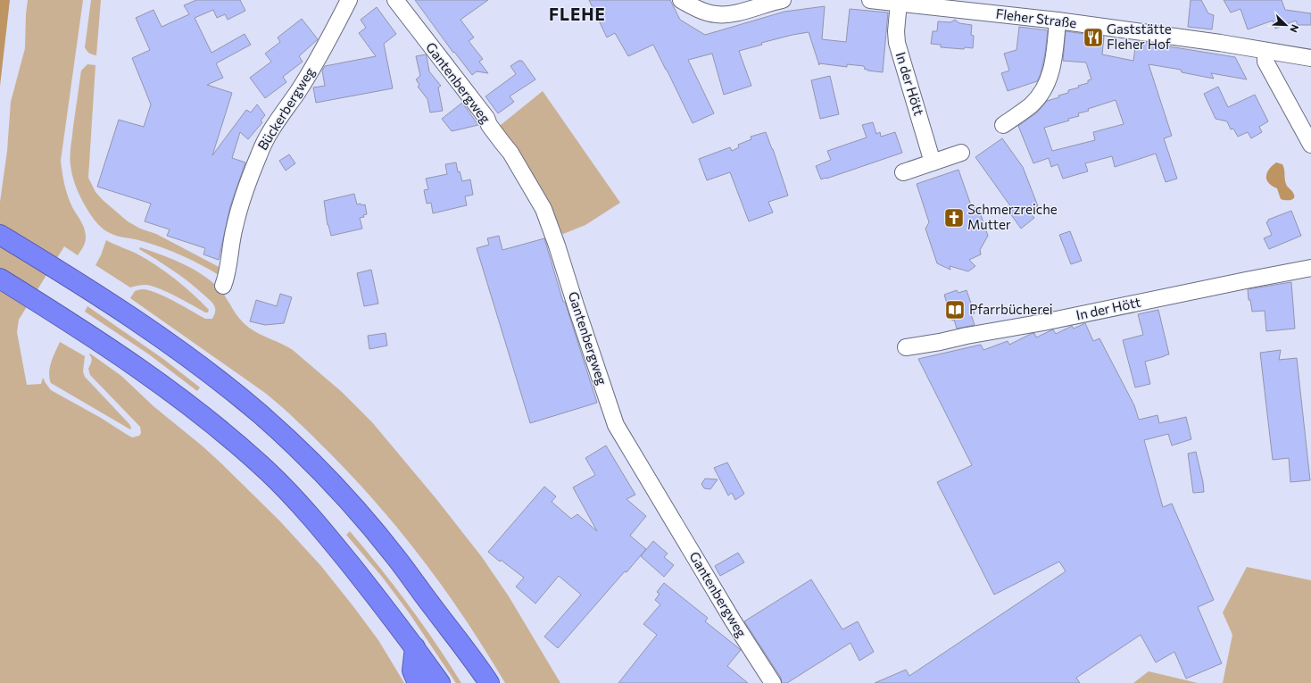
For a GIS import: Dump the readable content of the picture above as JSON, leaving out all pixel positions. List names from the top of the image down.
{
  "streets": {
    "street": [
      "Fleher Straße",
      "Gantenbergweg",
      "In der Hött",
      "Bückerbergweg"
    ]
  },
  "crossings": [
    ["Fleher Straße", "In der Hött"]
  ],
  "districts": ["FLEHE"],
  "places": {
    "restaurant": ["Gaststätte Fleher Hof"],
    "church": ["Schmerzreiche Mutter"],
    "library": ["Pfarrbücherei"]
  },
  "north": "bottom right"
}
